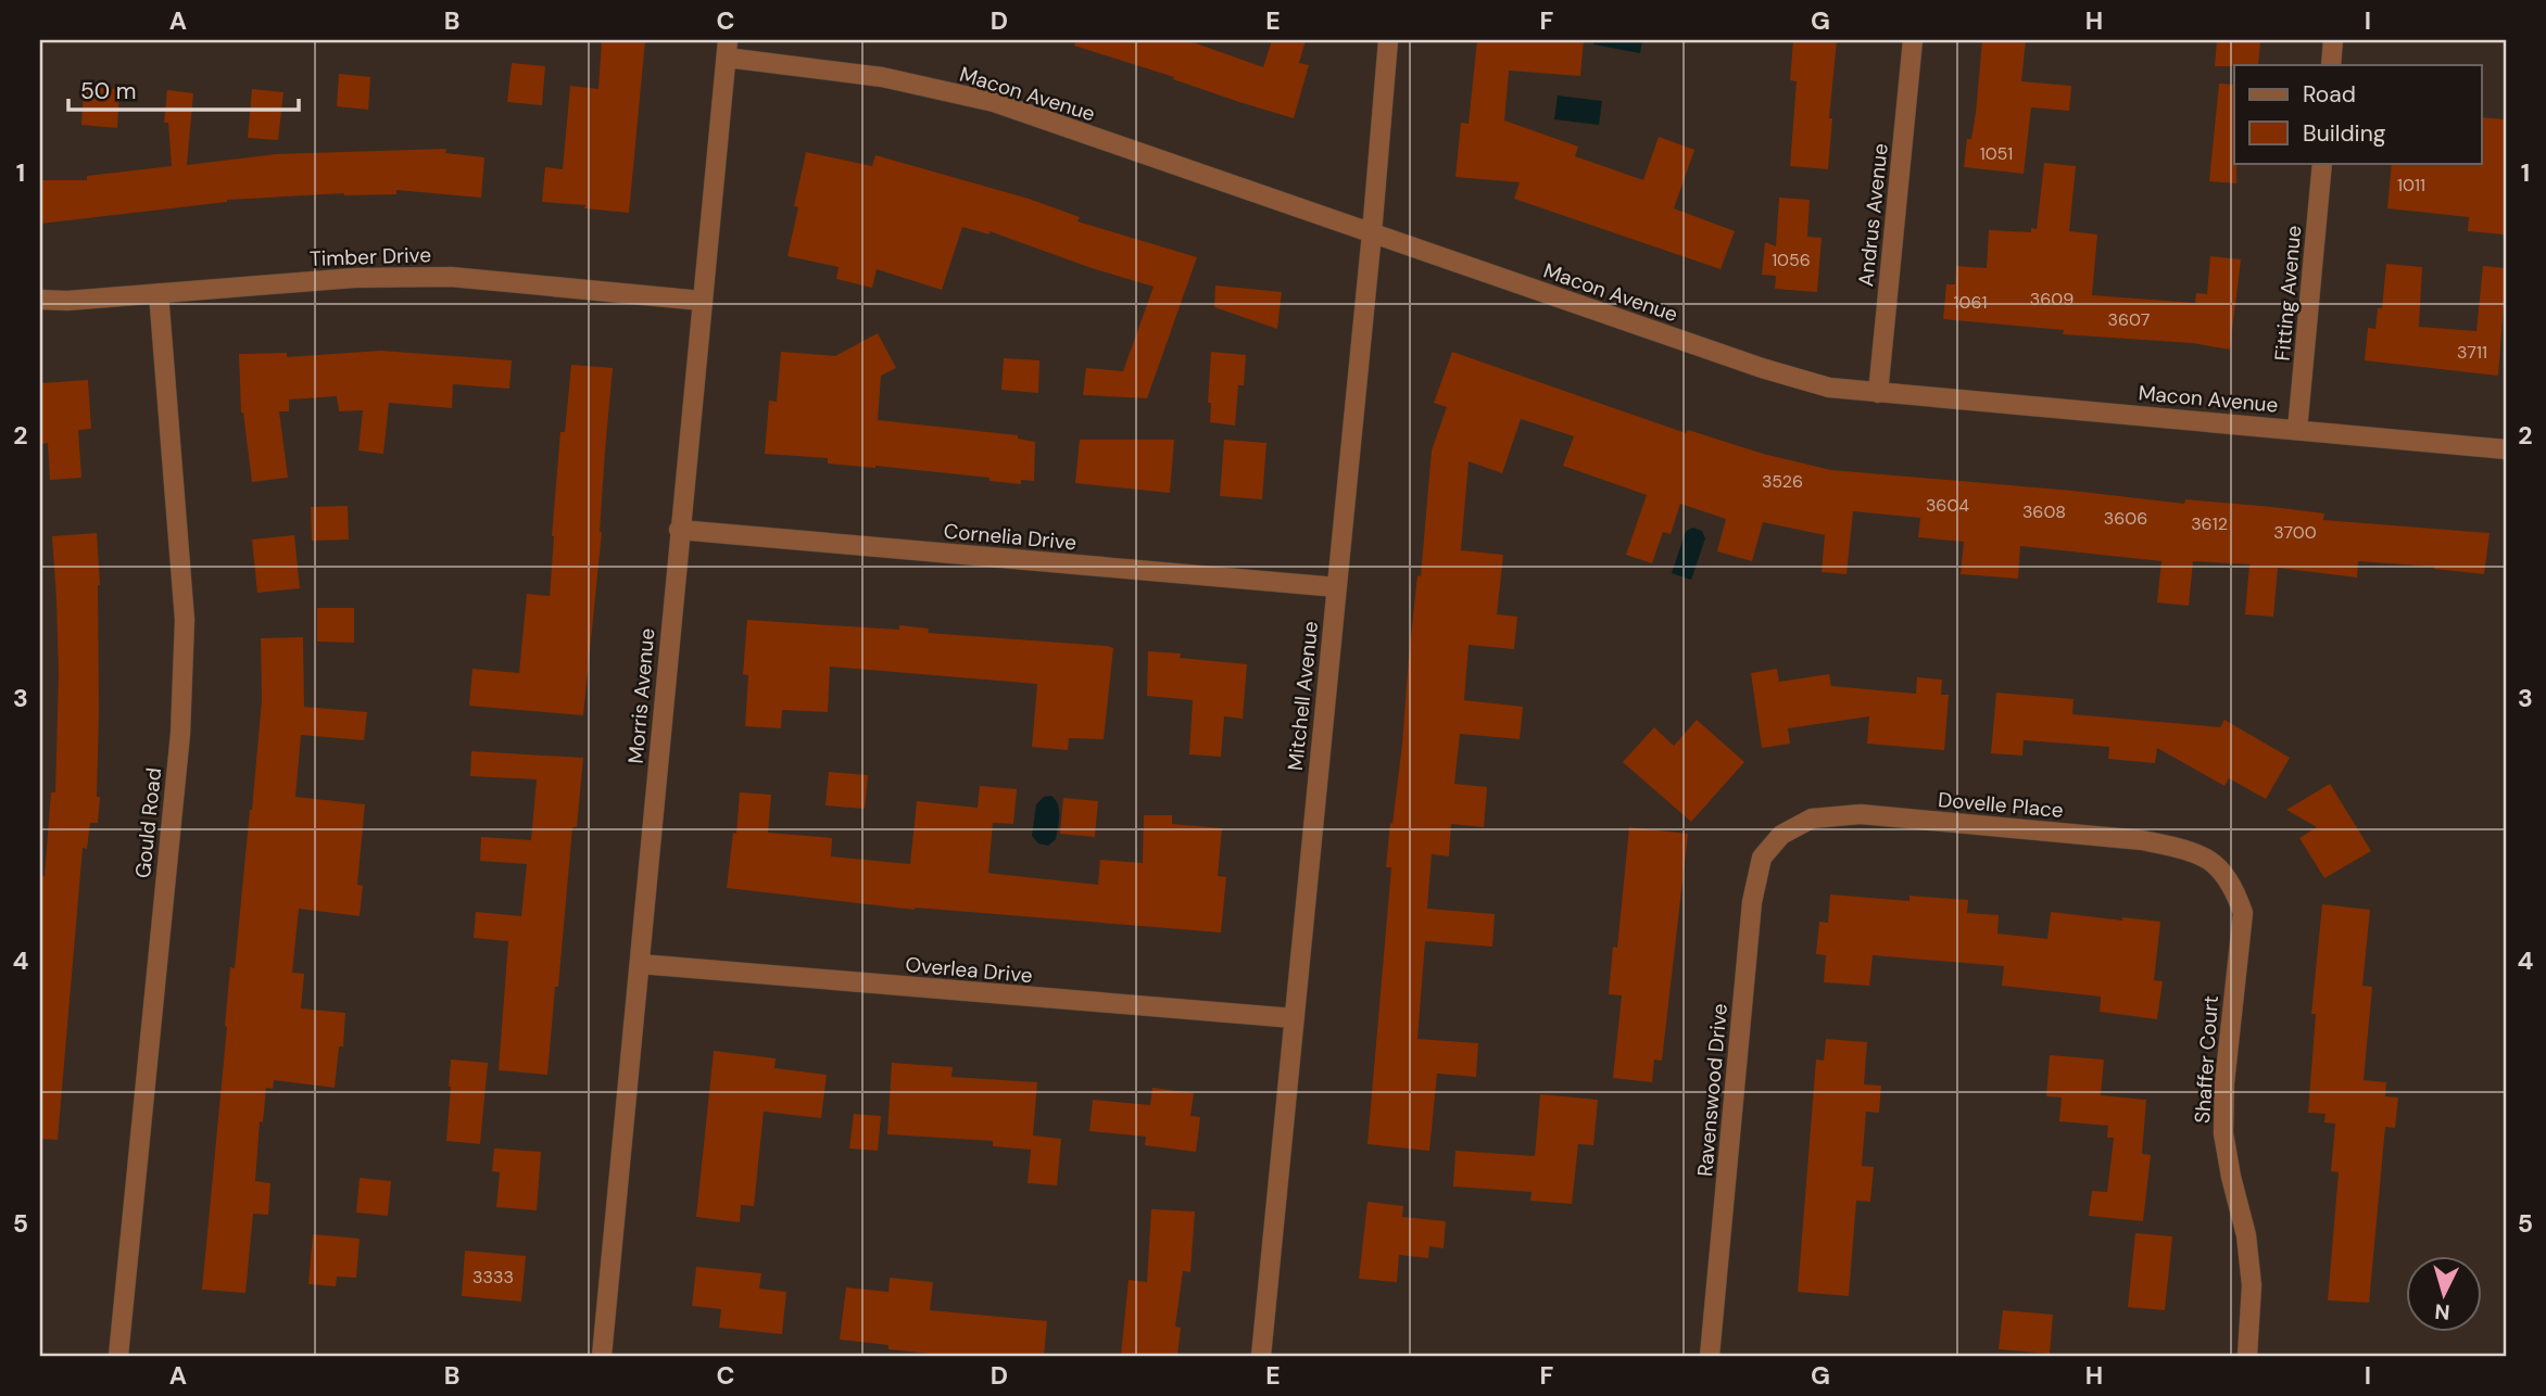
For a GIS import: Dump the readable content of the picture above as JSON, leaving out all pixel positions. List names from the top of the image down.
{
  "streets": {
    "street": [
      "Macon Avenue",
      "Andrus Avenue",
      "Timber Drive",
      "Fitting Avenue",
      "Cornelia Drive",
      "Morris Avenue",
      "Mitchell Avenue",
      "Dovelle Place",
      "Gould Road",
      "Overlea Drive",
      "Shaffer Court",
      "Ravenswood Drive"
    ]
  },
  "crossings": [
    ["Macon Avenue", "Andrus Avenue"],
    ["Macon Avenue", "Fitting Avenue"],
    ["Macon Avenue", "Morris Avenue"],
    ["Macon Avenue", "Mitchell Avenue"],
    ["Timber Drive", "Morris Avenue"],
    ["Timber Drive", "Gould Road"],
    ["Cornelia Drive", "Morris Avenue"],
    ["Cornelia Drive", "Mitchell Avenue"],
    ["Morris Avenue", "Overlea Drive"],
    ["Mitchell Avenue", "Overlea Drive"],
    ["Dovelle Place", "Shaffer Court"],
    ["Dovelle Place", "Ravenswood Drive"]
  ],
  "house_numbers": [
    "1051",
    "1011",
    "1056",
    "3609",
    "1061",
    "3607",
    "3711",
    "3526",
    "3604",
    "3608",
    "3606",
    "3612",
    "3700",
    "3333"
  ],
  "legend": ["Road", "Building"],
  "scale_bar": "50 m",
  "north": "bottom",
  "grid": {
    "columns": [
      "A",
      "B",
      "C",
      "D",
      "E",
      "F",
      "G",
      "H",
      "I"
    ],
    "rows": [
      "1",
      "2",
      "3",
      "4",
      "5"
    ]
  }
}
